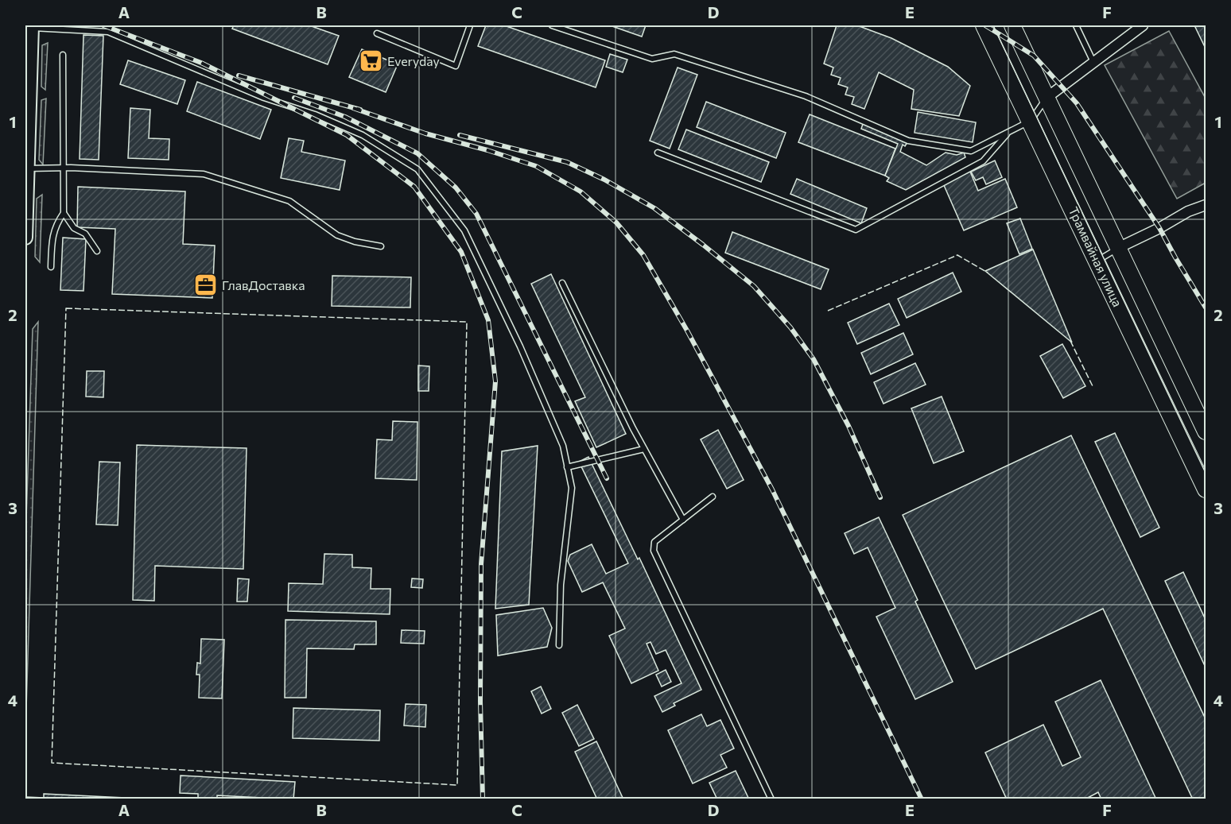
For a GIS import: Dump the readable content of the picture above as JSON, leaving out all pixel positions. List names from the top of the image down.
{
  "streets": {
    "main road": ["Трамвайная улица"]
  },
  "places": {
    "supermarket": ["Everyday"],
    "office": ["ГлавДоставка"]
  },
  "grid": {
    "columns": [
      "A",
      "B",
      "C",
      "D",
      "E",
      "F"
    ],
    "rows": [
      "1",
      "2",
      "3",
      "4"
    ]
  }
}
